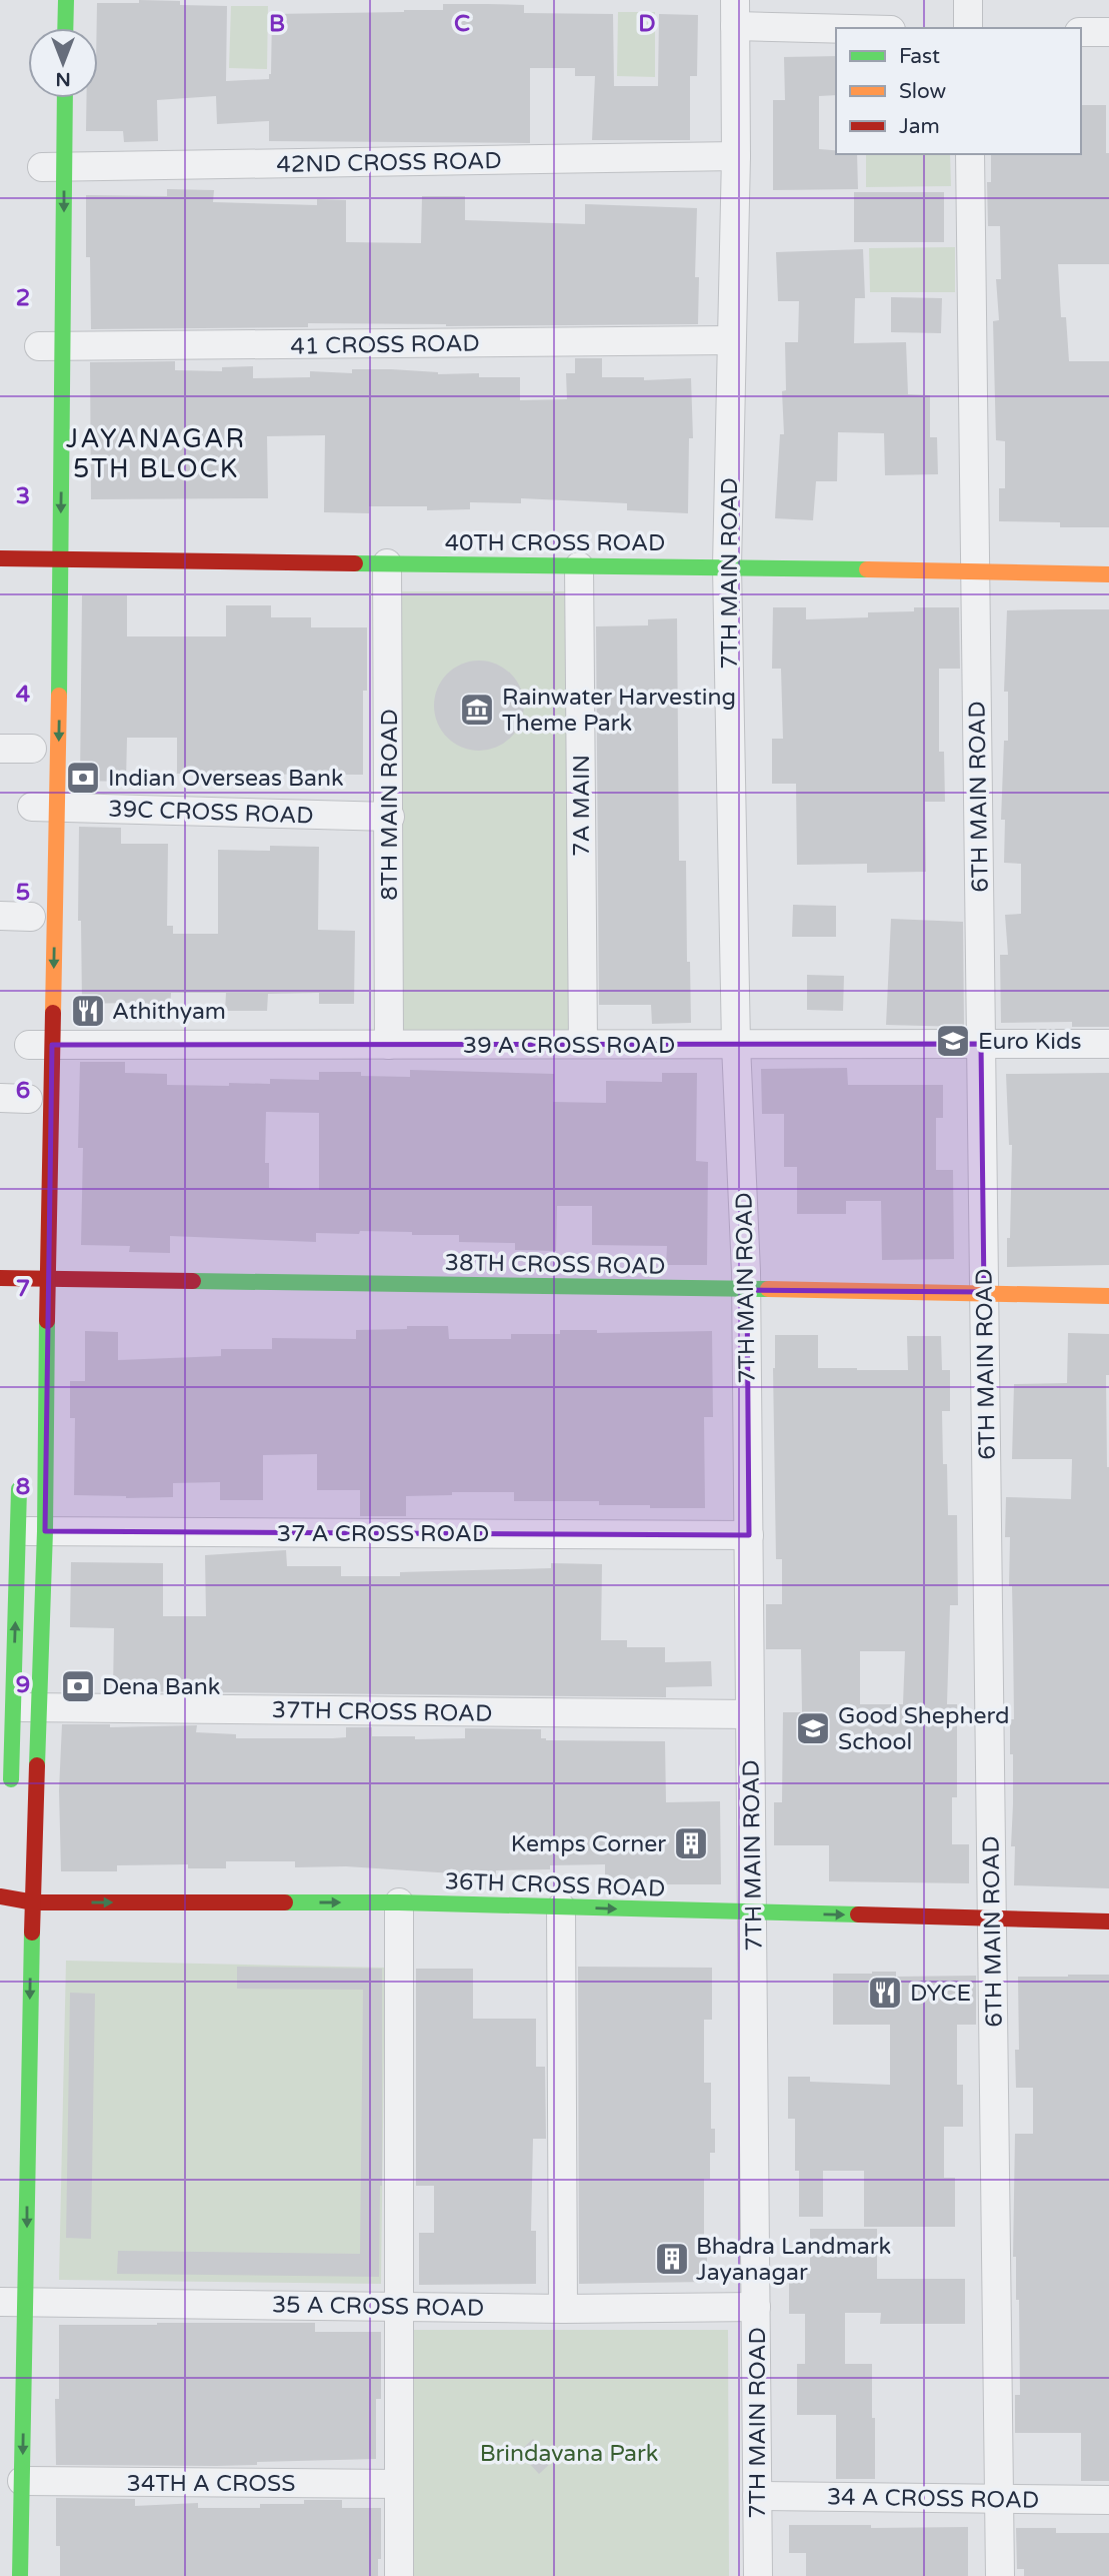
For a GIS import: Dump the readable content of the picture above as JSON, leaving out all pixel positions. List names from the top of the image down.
{
  "streets": {
    "main road": ["40TH CROSS ROAD", "38TH CROSS ROAD", "36TH CROSS ROAD"],
    "street": [
      "42ND CROSS ROAD",
      "41 CROSS ROAD",
      "7TH MAIN ROAD",
      "6TH MAIN ROAD",
      "8TH MAIN ROAD",
      "7A MAIN",
      "39C CROSS ROAD",
      "39 A CROSS ROAD",
      "37 A CROSS ROAD",
      "37TH CROSS ROAD",
      "35 A CROSS ROAD",
      "34TH A CROSS",
      "34 A CROSS ROAD"
    ]
  },
  "crossings": [
    ["42ND CROSS ROAD", "7TH MAIN ROAD"],
    ["41 CROSS ROAD", "7TH MAIN ROAD"],
    ["40TH CROSS ROAD", "7TH MAIN ROAD"],
    ["40TH CROSS ROAD", "6TH MAIN ROAD"],
    ["40TH CROSS ROAD", "8TH MAIN ROAD"],
    ["40TH CROSS ROAD", "7A MAIN"],
    ["7TH MAIN ROAD", "39 A CROSS ROAD"],
    ["7TH MAIN ROAD", "38TH CROSS ROAD"],
    ["7TH MAIN ROAD", "37 A CROSS ROAD"],
    ["7TH MAIN ROAD", "37TH CROSS ROAD"],
    ["7TH MAIN ROAD", "36TH CROSS ROAD"],
    ["7TH MAIN ROAD", "35 A CROSS ROAD"],
    ["7TH MAIN ROAD", "34 A CROSS ROAD"],
    ["6TH MAIN ROAD", "39 A CROSS ROAD"],
    ["6TH MAIN ROAD", "38TH CROSS ROAD"],
    ["6TH MAIN ROAD", "36TH CROSS ROAD"],
    ["6TH MAIN ROAD", "34 A CROSS ROAD"],
    ["8TH MAIN ROAD", "39C CROSS ROAD"],
    ["8TH MAIN ROAD", "39 A CROSS ROAD"],
    ["7A MAIN", "39 A CROSS ROAD"]
  ],
  "one_way": ["36TH CROSS ROAD"],
  "districts": ["JAYANAGAR 5TH BLOCK"],
  "parks": ["Brindavana Park"],
  "places": {
    "museum": ["Rainwater Harvesting Theme Park"],
    "bank": ["Indian Overseas Bank", "Dena Bank"],
    "restaurant": ["Athithyam", "DYCE"],
    "school or university": ["Euro Kids", "Good Shepherd School"],
    "building": ["Kemps Corner", "Bhadra Landmark Jayanagar"]
  },
  "legend": ["Fast", "Slow", "Jam"],
  "north": "bottom",
  "grid": {
    "columns": ["B", "C", "D"],
    "rows": [
      "2",
      "3",
      "4",
      "5",
      "6",
      "7",
      "8",
      "9"
    ]
  }
}
